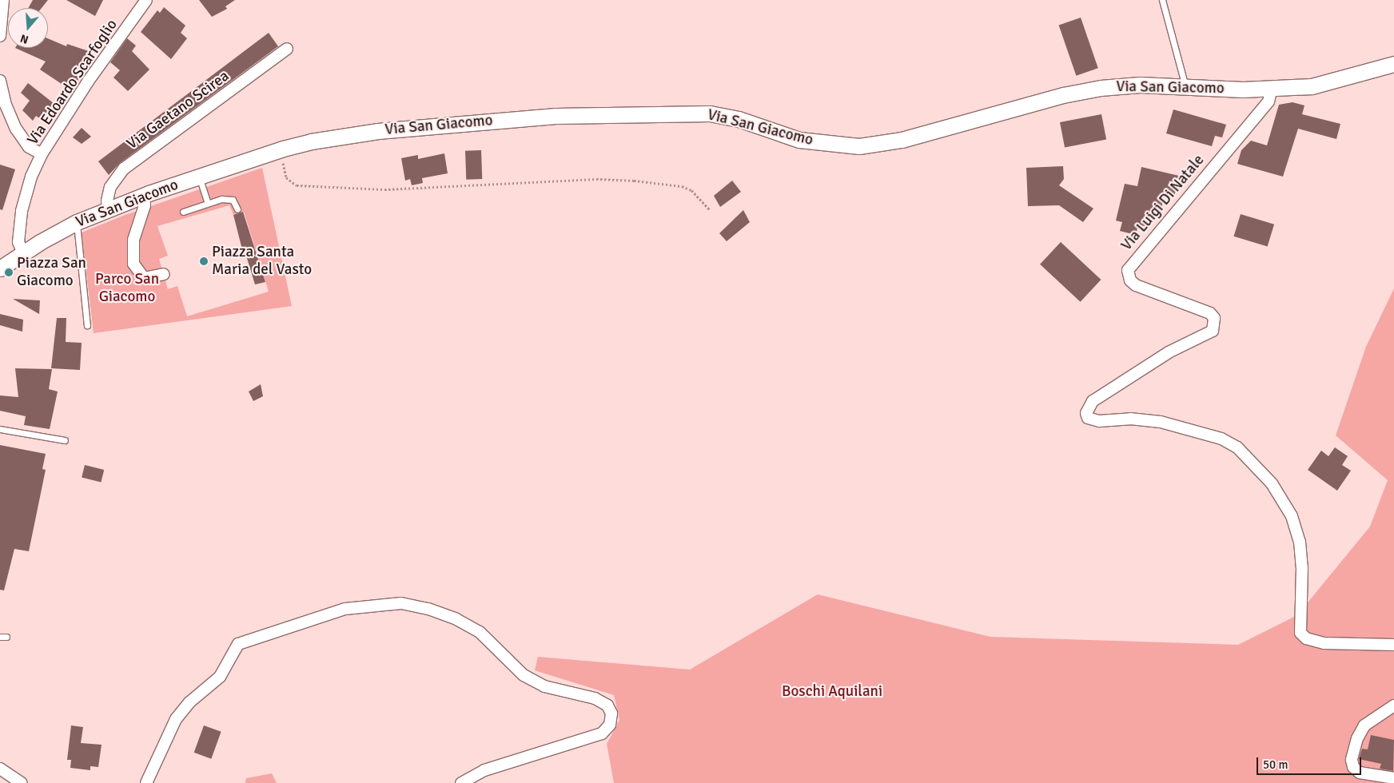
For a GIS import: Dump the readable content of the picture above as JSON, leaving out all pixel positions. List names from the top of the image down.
{
  "streets": {
    "street": [
      "Via Edoardo Scarfoglio",
      "Via San Giacomo",
      "Via Gaetano Scirea",
      "Via Luigi Di Natale"
    ]
  },
  "crossings": [
    ["Via Edoardo Scarfoglio", "Via San Giacomo"],
    ["Via San Giacomo", "Via Gaetano Scirea"],
    ["Via San Giacomo", "Via Luigi Di Natale"]
  ],
  "parks": ["Parco San Giacomo", "Boschi Aquilani"],
  "places": ["Piazza Santa Maria del Vasto", "Piazza San Giacomo"],
  "scale_bar": "50 m",
  "north": "bottom"
}
